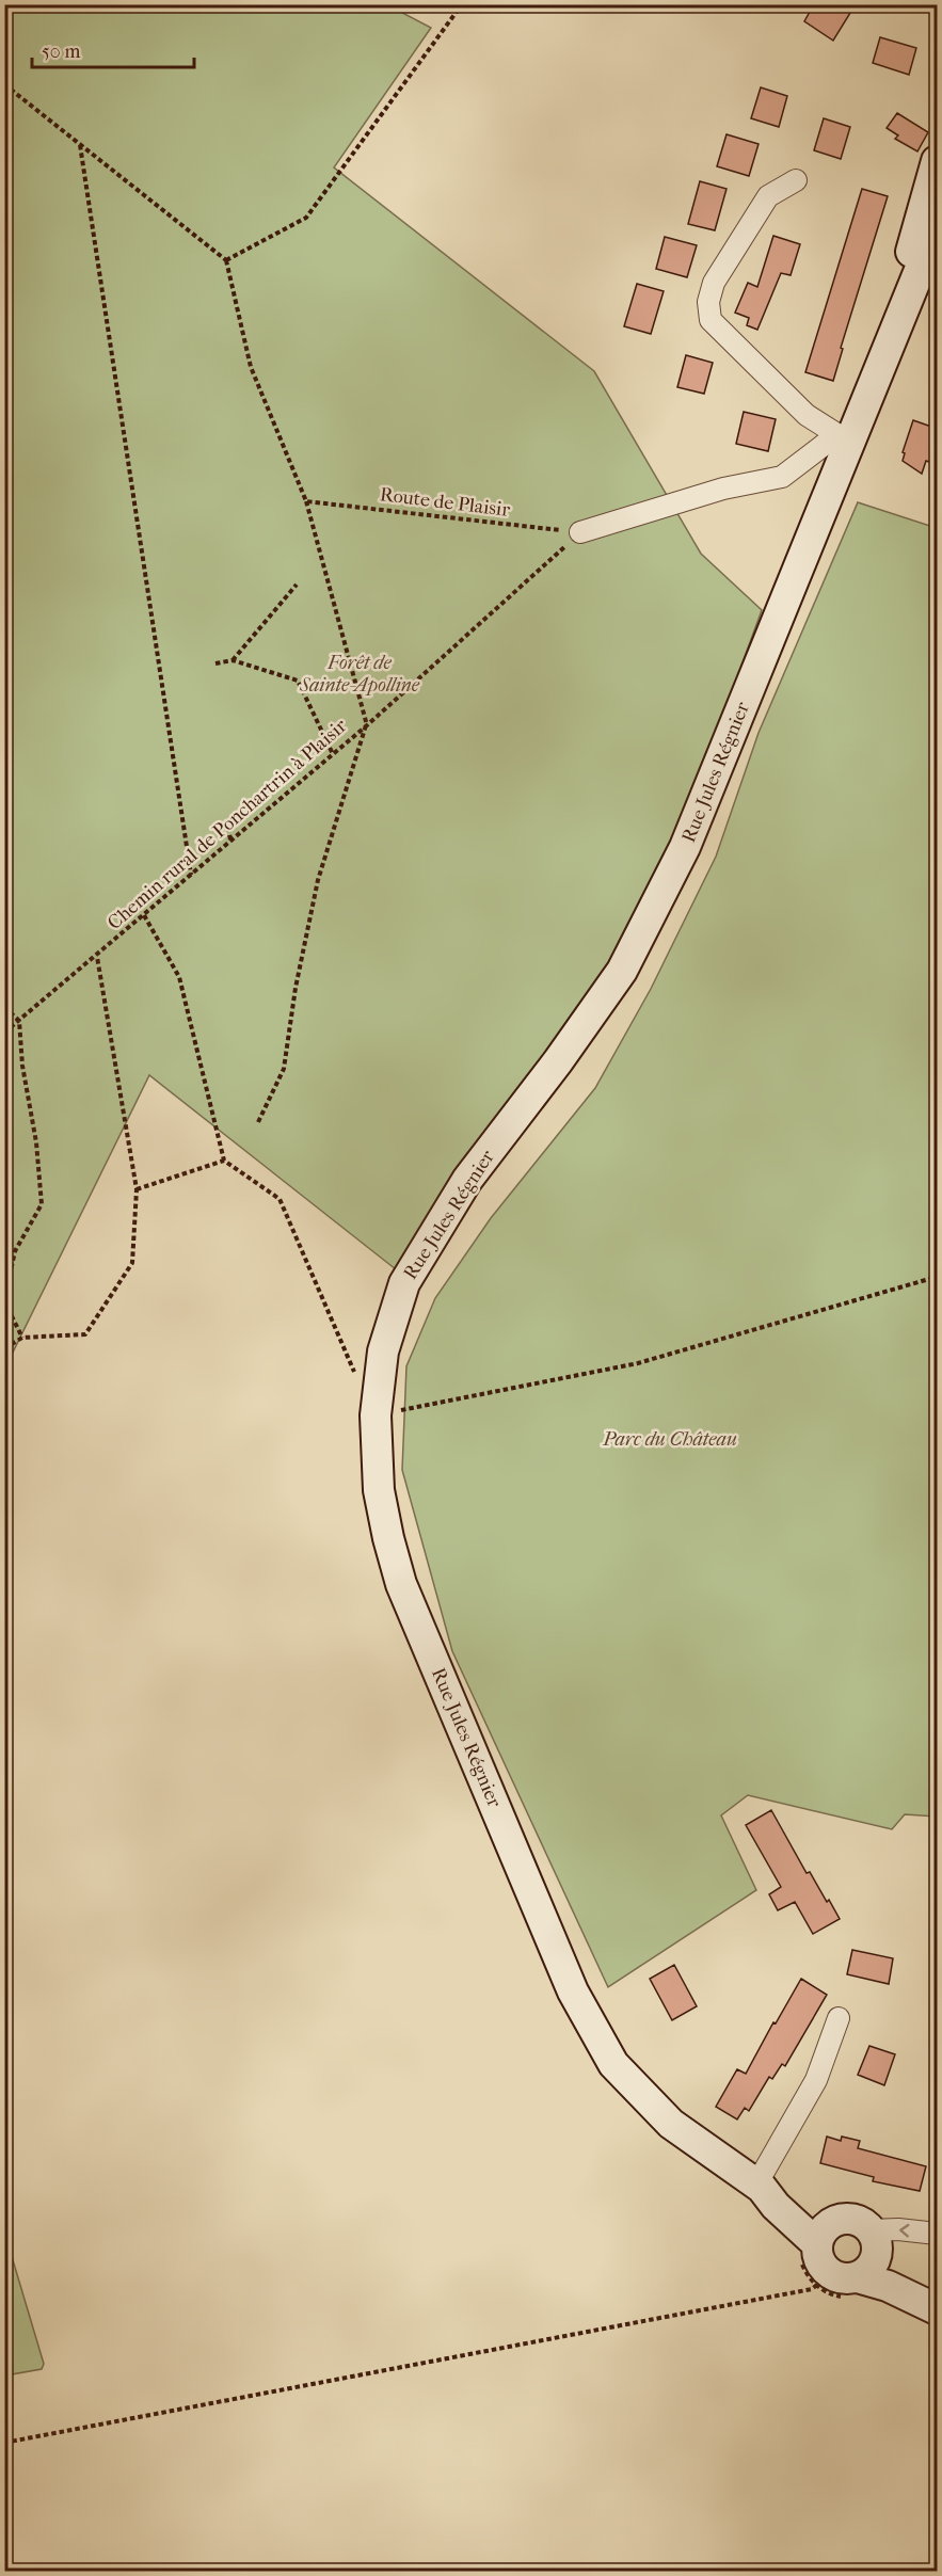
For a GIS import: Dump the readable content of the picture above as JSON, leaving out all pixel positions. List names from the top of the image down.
{
  "streets": {
    "street": ["Rue Jules Régnier"],
    "path": ["Route de Plaisir", "Chemin rural de Ponchartrin à Plaisir"]
  },
  "crossings": [
    ["Route de Plaisir", "Chemin rural de Ponchartrin à Plaisir"]
  ],
  "parks": ["Forêt de Sainte-Apolline", "Parc du Château"],
  "scale_bar": "50 m"
}
